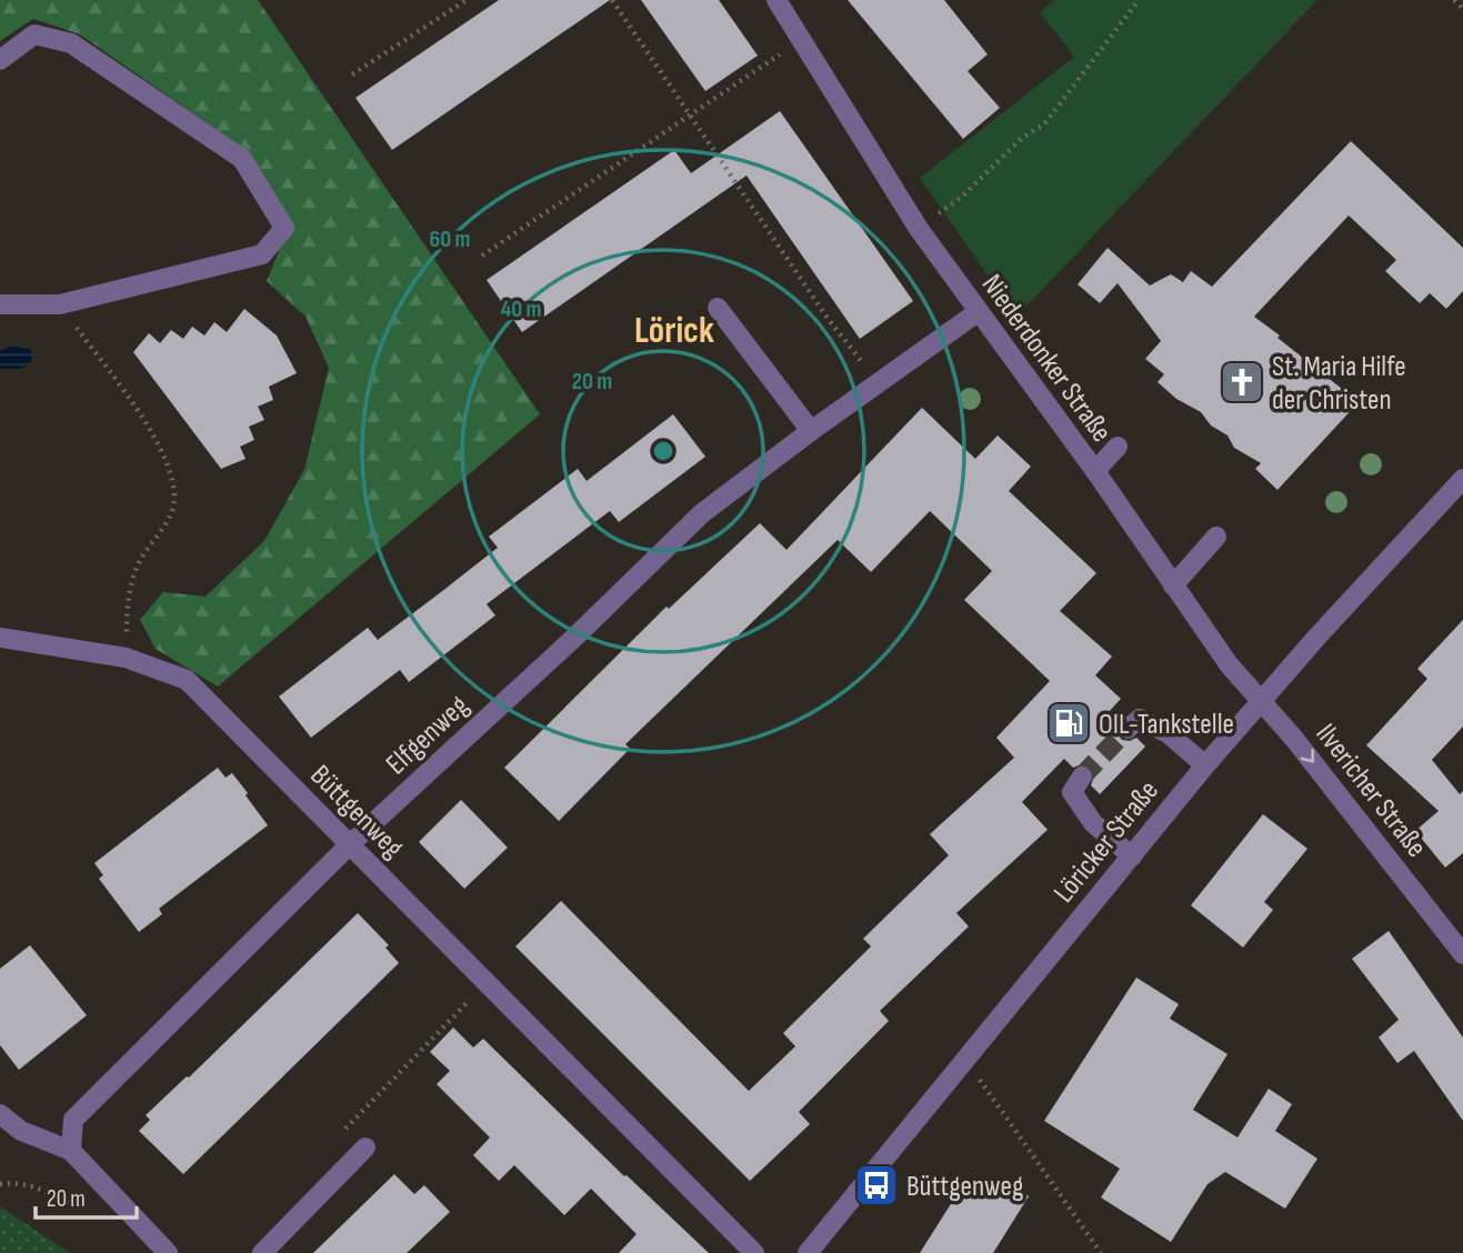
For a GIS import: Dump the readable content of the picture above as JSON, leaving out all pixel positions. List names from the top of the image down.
{
  "streets": {
    "street": [
      "Niederdonker Straße",
      "Elfgenweg",
      "Ilvericher Straße",
      "Büttgenweg",
      "Löricker Straße"
    ]
  },
  "crossings": [
    ["Niederdonker Straße", "Elfgenweg"],
    ["Niederdonker Straße", "Ilvericher Straße"],
    ["Niederdonker Straße", "Löricker Straße"],
    ["Elfgenweg", "Büttgenweg"],
    ["Ilvericher Straße", "Löricker Straße"]
  ],
  "one_way": ["Ilvericher Straße"],
  "districts": ["Lörick"],
  "places": {
    "church": ["St. Maria Hilfe der Christen"],
    "fuel station": ["OIL-Tankstelle"],
    "bus stop": ["Büttgenweg"]
  },
  "scale_bar": "20 m",
  "rings": ["60 m", "40 m", "20 m"]
}
